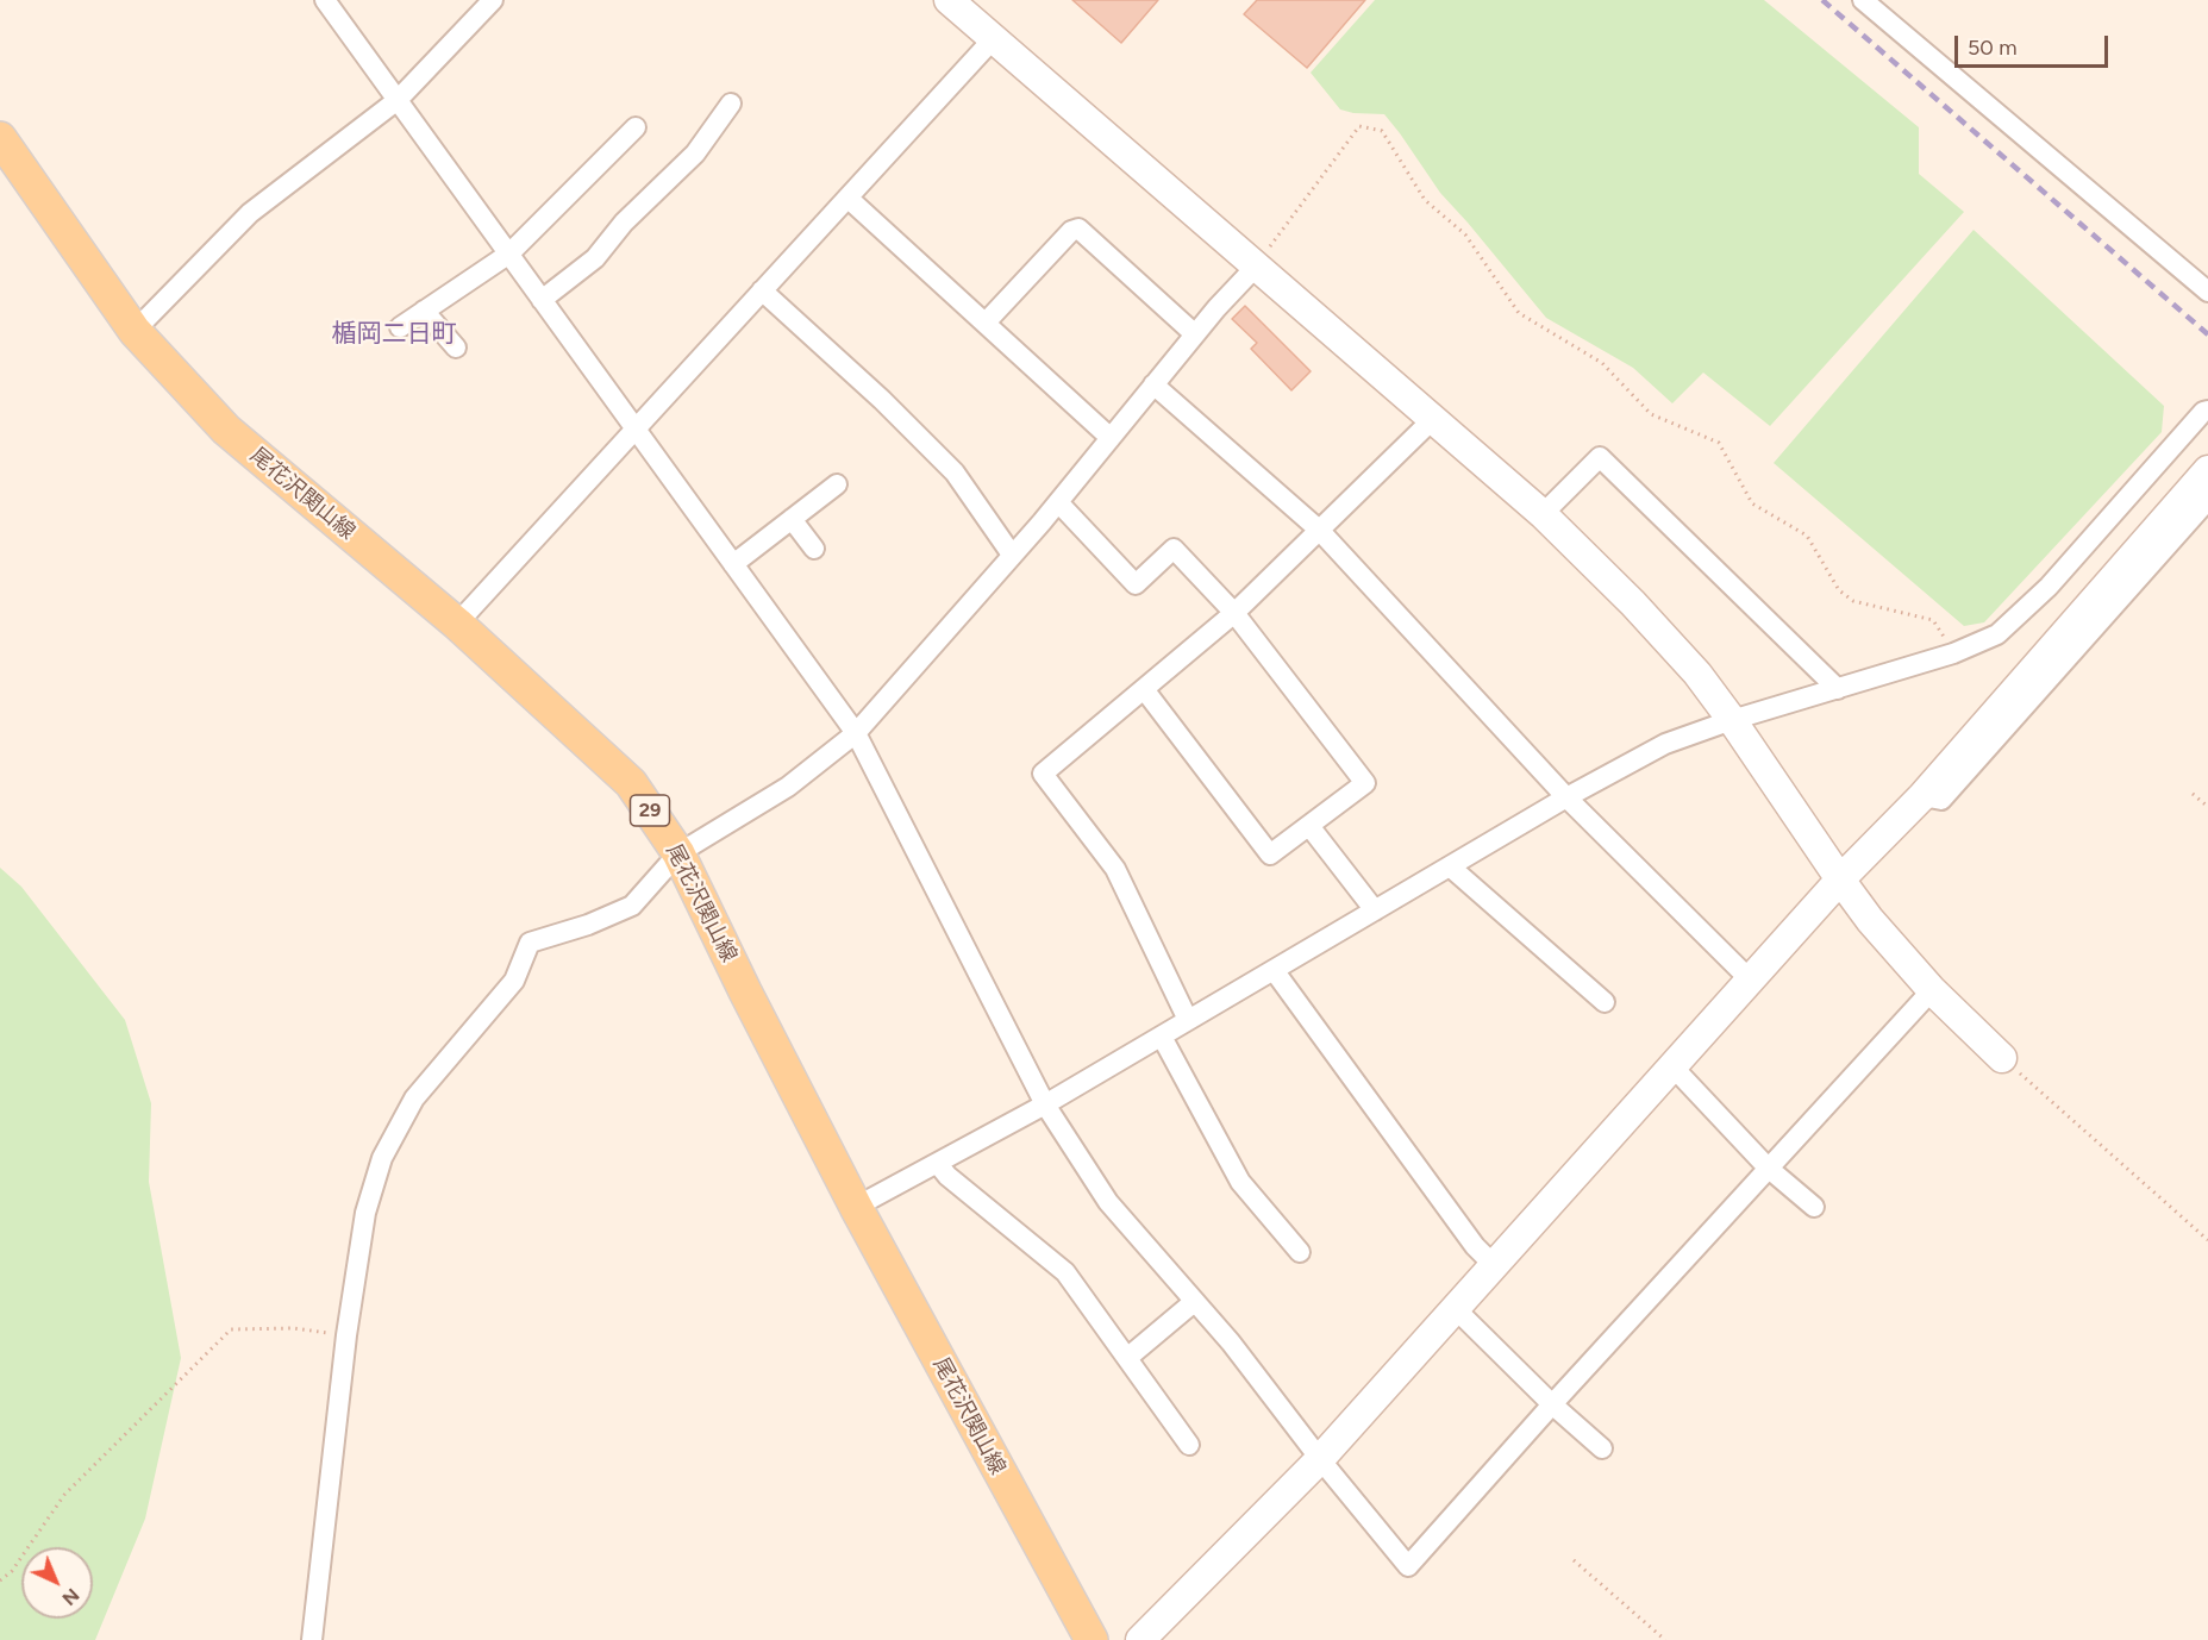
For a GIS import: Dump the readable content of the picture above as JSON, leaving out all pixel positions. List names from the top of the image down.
{
  "streets": {
    "main road": ["尾花沢関山線", "29"]
  },
  "districts": ["楯岡二日町"],
  "scale_bar": "50 m",
  "north": "bottom right"
}
